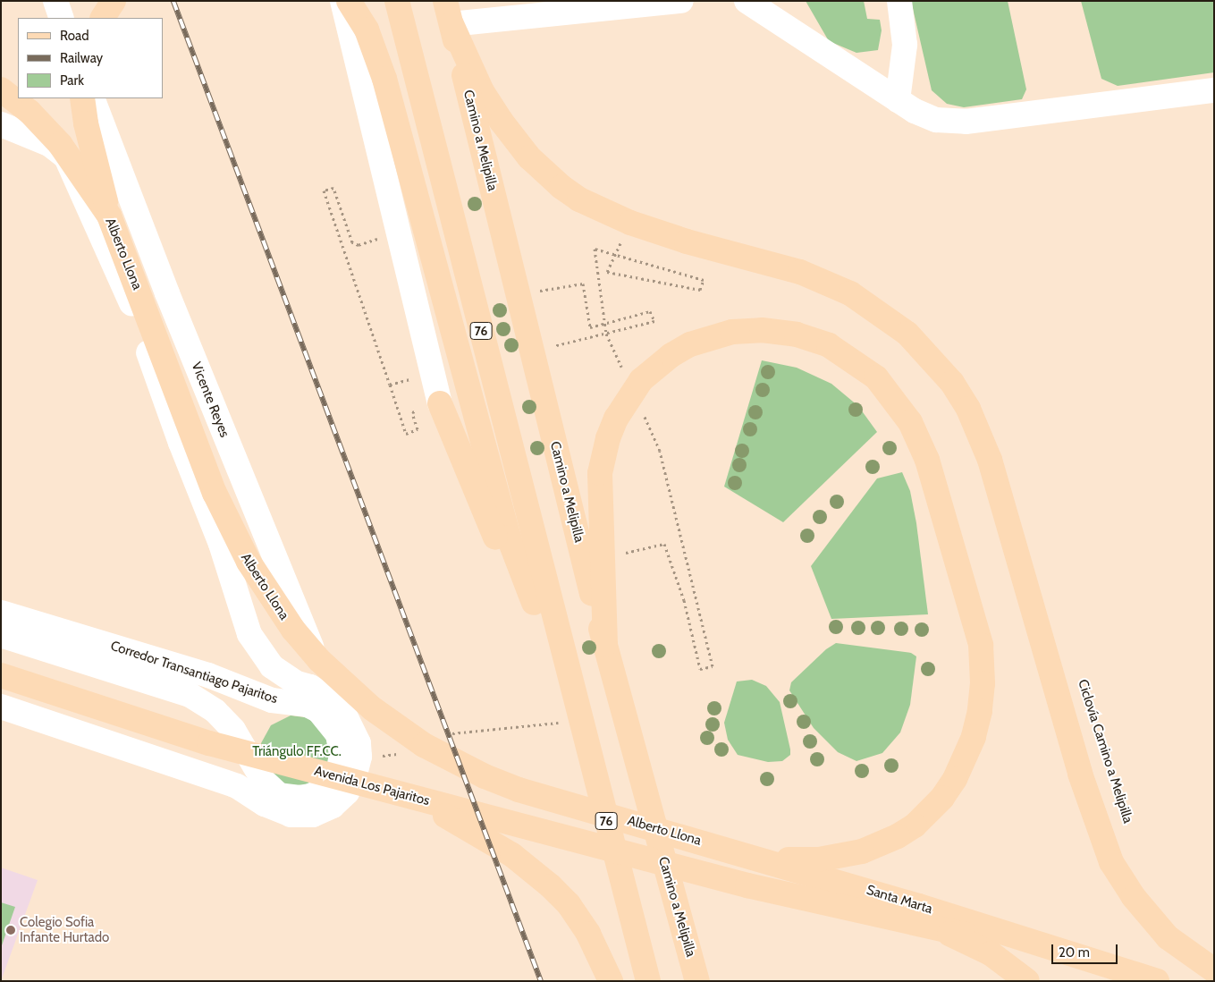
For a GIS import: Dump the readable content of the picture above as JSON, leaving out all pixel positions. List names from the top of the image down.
{
  "streets": {
    "main road": [
      "Camino a Melipilla",
      "Alberto Llona",
      "76",
      "Avenida Los Pajaritos",
      "Santa Marta"
    ],
    "street": ["Vicente Reyes", "Corredor Transantiago Pajaritos"]
  },
  "crossings": [
    ["Alberto Llona", "Santa Marta"],
    ["Avenida Los Pajaritos", "Santa Marta"]
  ],
  "parks": ["Triángulo FF.CC."],
  "places": ["Colegio Sofia Infante Hurtado"],
  "legend": ["Road", "Railway", "Park"],
  "scale_bar": "20 m"
}
